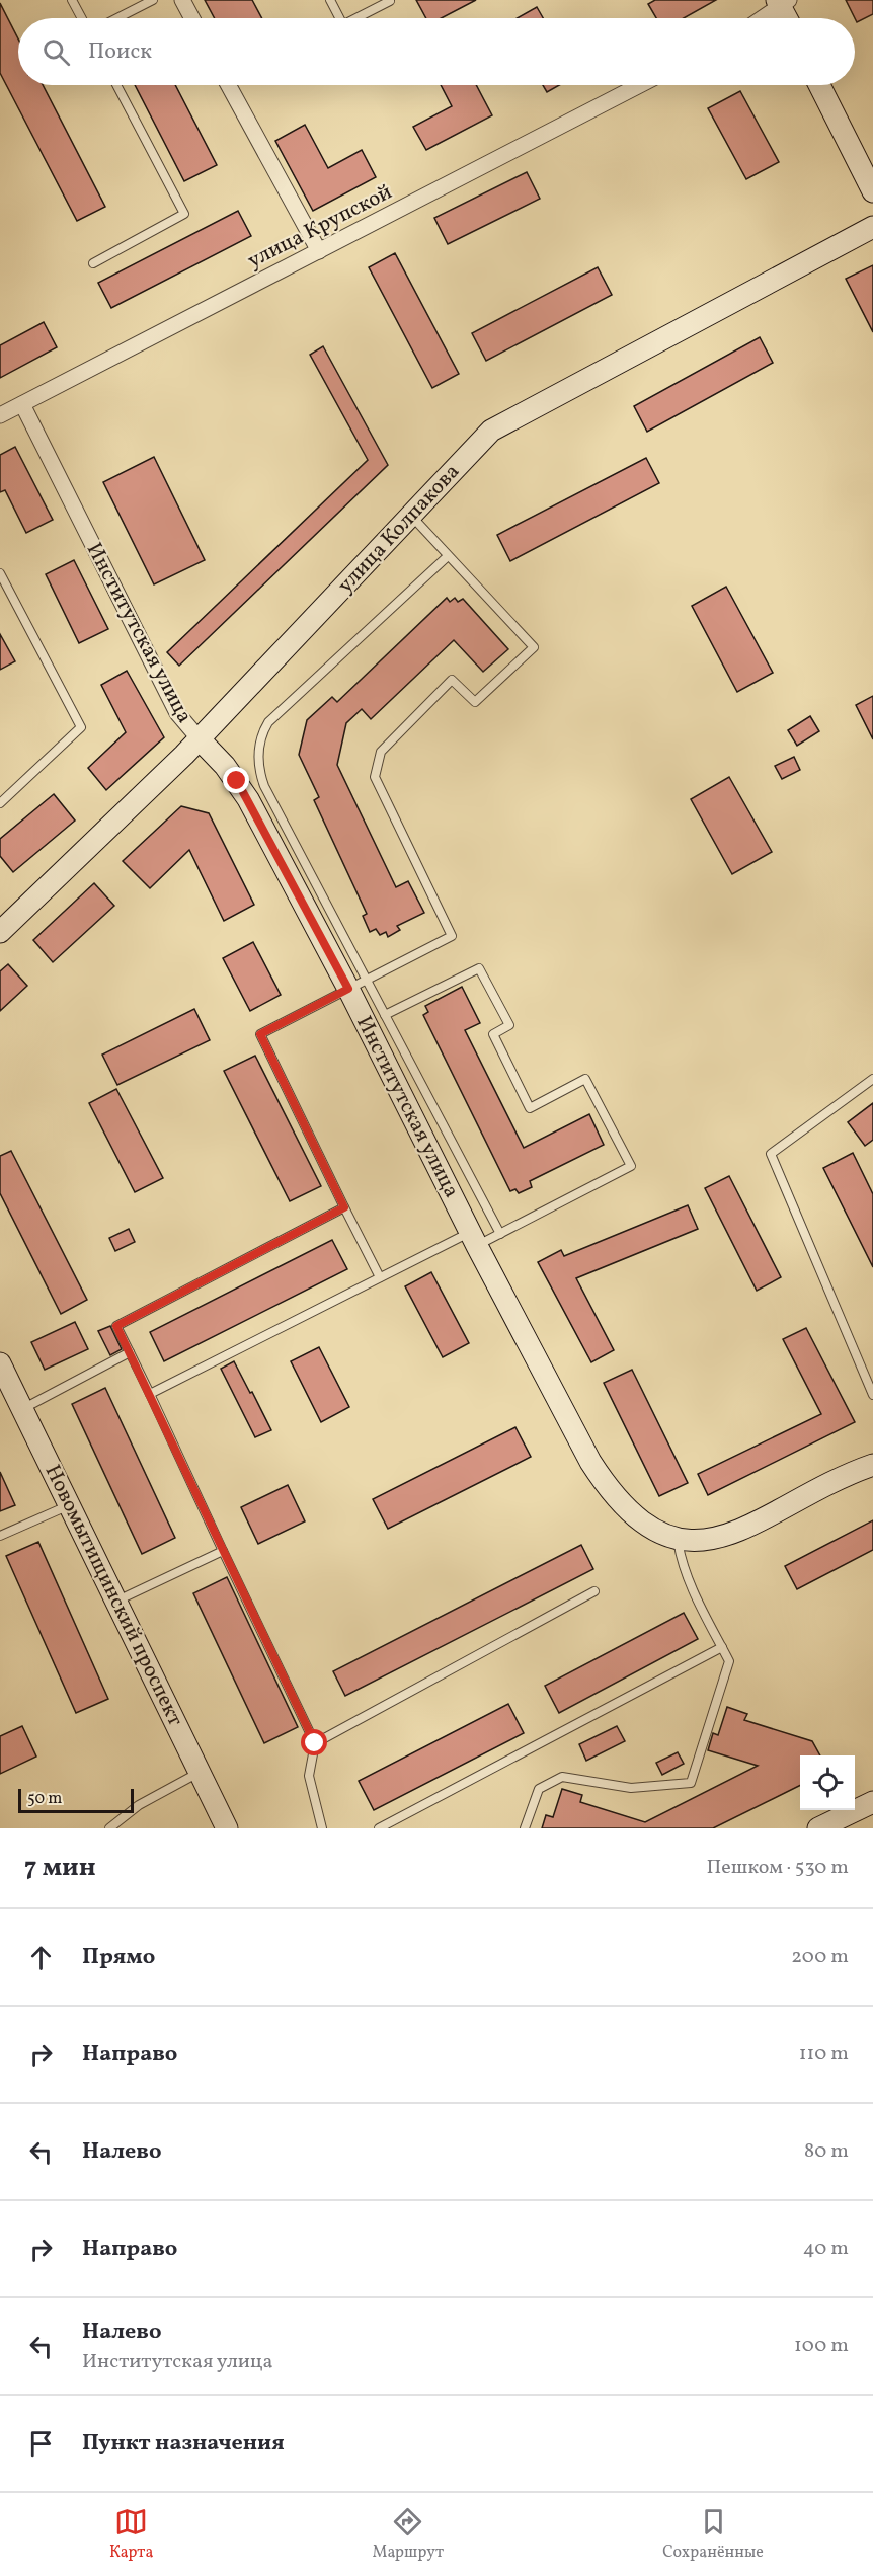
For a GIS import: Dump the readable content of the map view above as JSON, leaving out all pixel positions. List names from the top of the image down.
{
  "streets": {
    "street": [
      "улица Крупской",
      "улица Колпакова",
      "Институтская улица",
      "Новомытищинский проспект"
    ]
  },
  "crossings": [
    ["улица Крупской", "Институтская улица"],
    ["улица Колпакова", "Институтская улица"]
  ],
  "scale_bar": "50 m",
  "page": {
    "search": "Поиск",
    "scale": "50 m",
    "heading": ["7 мин", "Пешком · 530 m"],
    "list": [
      ["Прямо", "200 m"],
      ["Направо", "110 m"],
      ["Налево", "80 m"],
      ["Направо", "40 m"],
      ["Налево", "Институтская улица", "100 m"],
      "Пункт назначения"
    ],
    "nav": ["Карта", "Маршрут", "Сохранённые"]
  }
}
